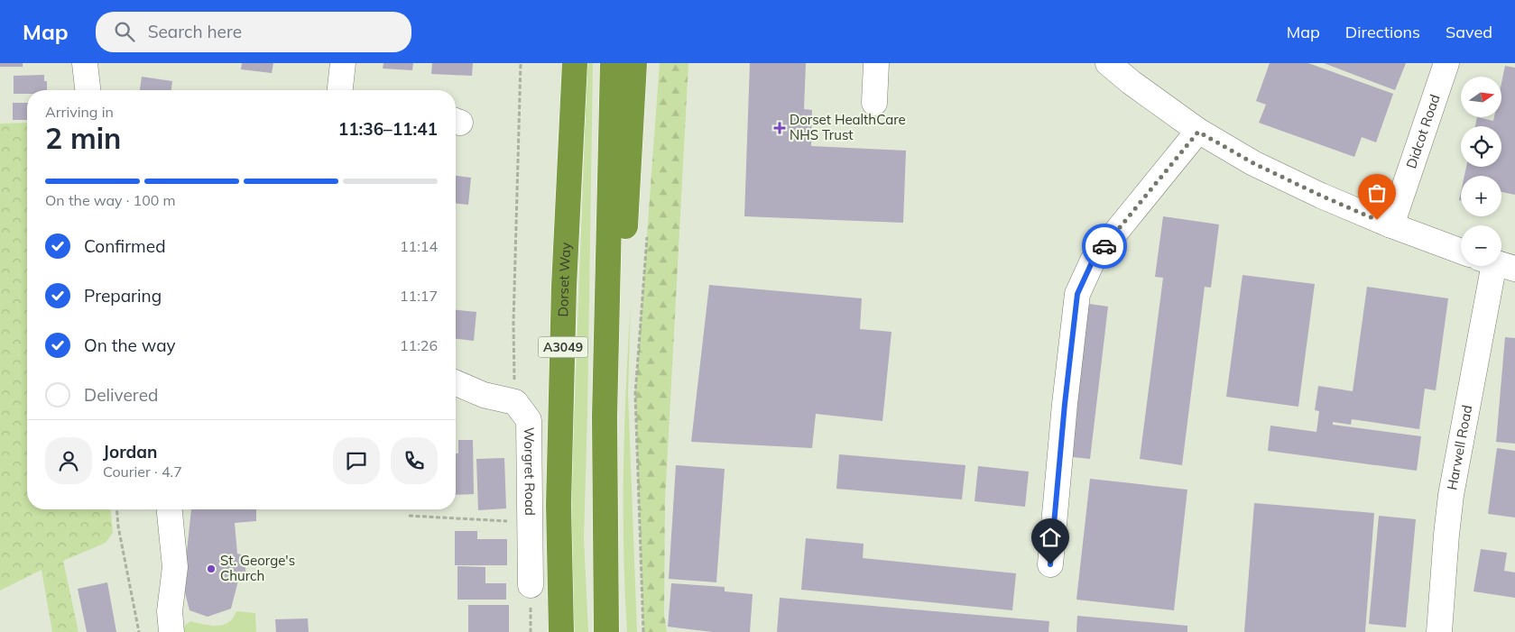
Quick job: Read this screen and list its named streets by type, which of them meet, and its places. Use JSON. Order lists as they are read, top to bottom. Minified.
{"streets":{"highway":["Dorset Way","A3049"],"street":["Didcot Road","Harwell Road","Worgret Road"]},"places":{"health":["Dorset HealthCare NHS Trust"],"other":["St. George's Church"]},"north":"right","page":{"header":"Map","search":"Search here","nav":["Map","Directions","Saved"],"map_buttons":["+","−"],"heading":["2 min","Arriving in","11:36–11:41"],"panel":["Jordan","Courier · 4.7"],"bar":"On the way · 100 m","list":[["Confirmed","11:14"],["Preparing","11:17"],["On the way","11:26"],"Delivered"]}}
